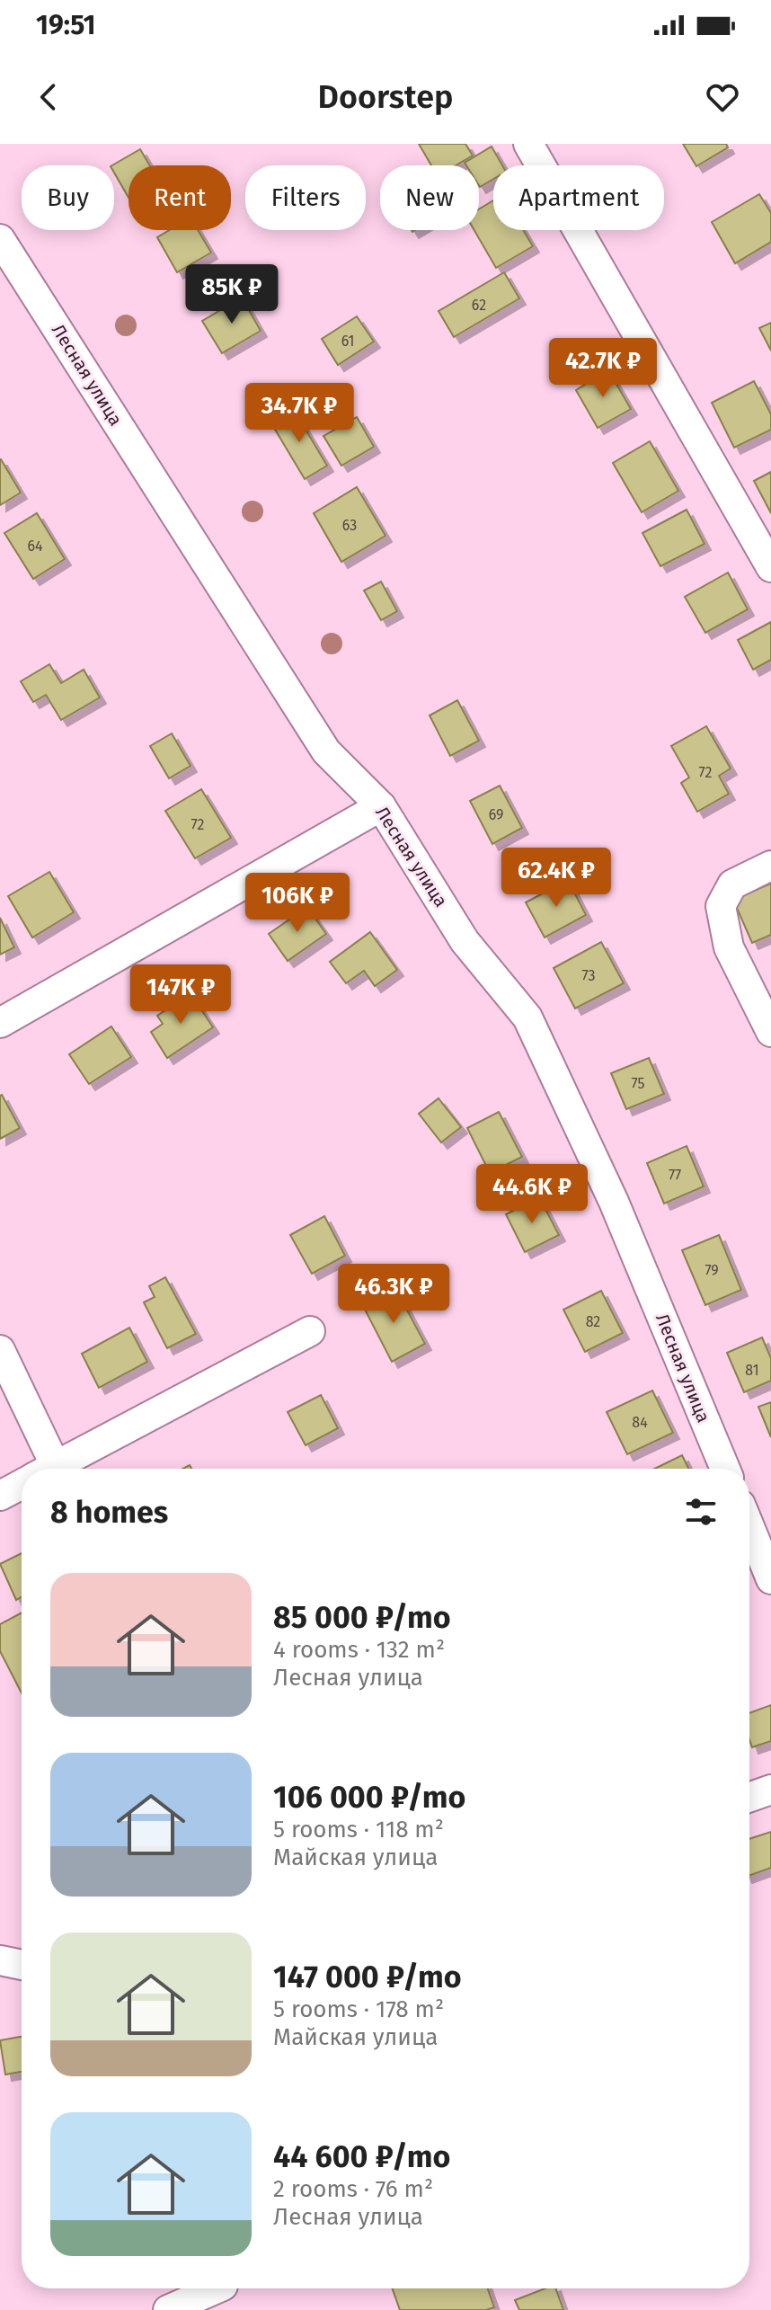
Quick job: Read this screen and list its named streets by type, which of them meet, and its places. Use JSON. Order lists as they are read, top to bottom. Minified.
{"streets":{"street":["Лесная улица"]},"house_numbers":["62","61","63","64","72","69","72","73","75","77","79","82","81","84"],"page":{"status":"19:51","header":"Doorstep","chip":["Buy","Rent","Filters","New","Apartment"],"price":["85K ₽","42.7K ₽","34.7K ₽","62.4K ₽","106K ₽","147K ₽","44.6K ₽","46.3K ₽"],"heading":"8 homes","list":[{"name":"85 000 ₽/mo","note":"4 rooms · 132 m² · Лесная улица"},{"name":"106 000 ₽/mo","note":"5 rooms · 118 m² · Майская улица"},{"name":"147 000 ₽/mo","note":"5 rooms · 178 m² · Майская улица"},{"name":"44 600 ₽/mo","note":"2 rooms · 76 m² · Лесная улица"}]}}
